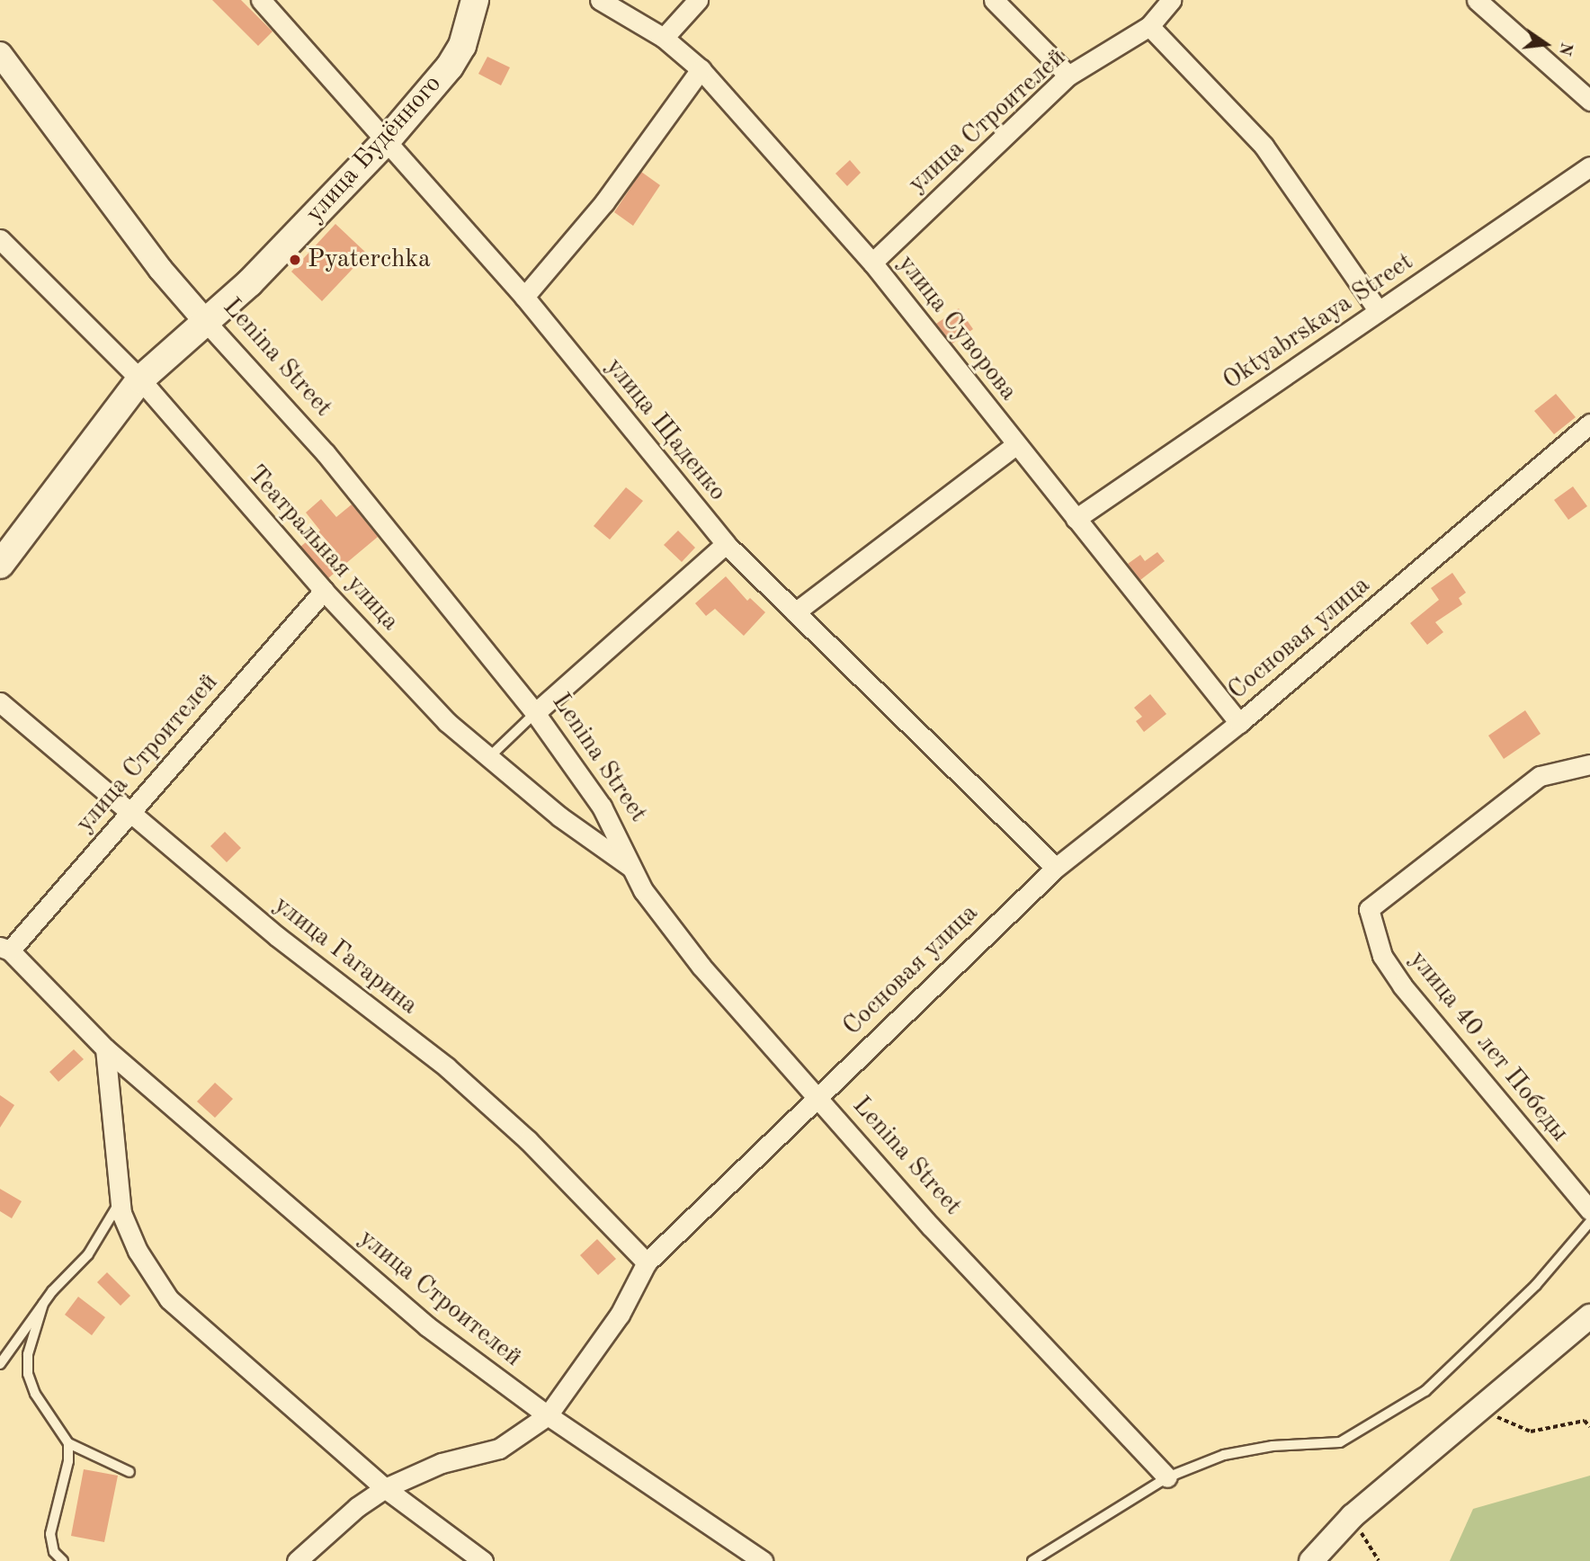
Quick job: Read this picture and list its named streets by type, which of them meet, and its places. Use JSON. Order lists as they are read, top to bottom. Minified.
{"streets":{"main road":["улица Будённого"],"street":["улица Строителей","Oktyabrskaya Street","улица Суворова","Lenina Street","улица Щаденко","Театральная улица","Сосновая улица","улица Гагарина","улица 40 лет Победы"]},"crossings":[["улица Строителей","улица Суворова"],["улица Строителей","Театральная улица"],["улица Строителей","Сосновая улица"],["улица Строителей","улица Гагарина"],["улица Будённого","Lenina Street"],["улица Будённого","улица Щаденко"],["улица Будённого","Театральная улица"],["Oktyabrskaya Street","улица Суворова"],["улица Суворова","Сосновая улица"],["Lenina Street","Театральная улица"],["Lenina Street","Сосновая улица"],["улица Щаденко","Сосновая улица"],["Сосновая улица","улица Гагарина"]],"places":["Pyaterchka"],"north":"right"}
